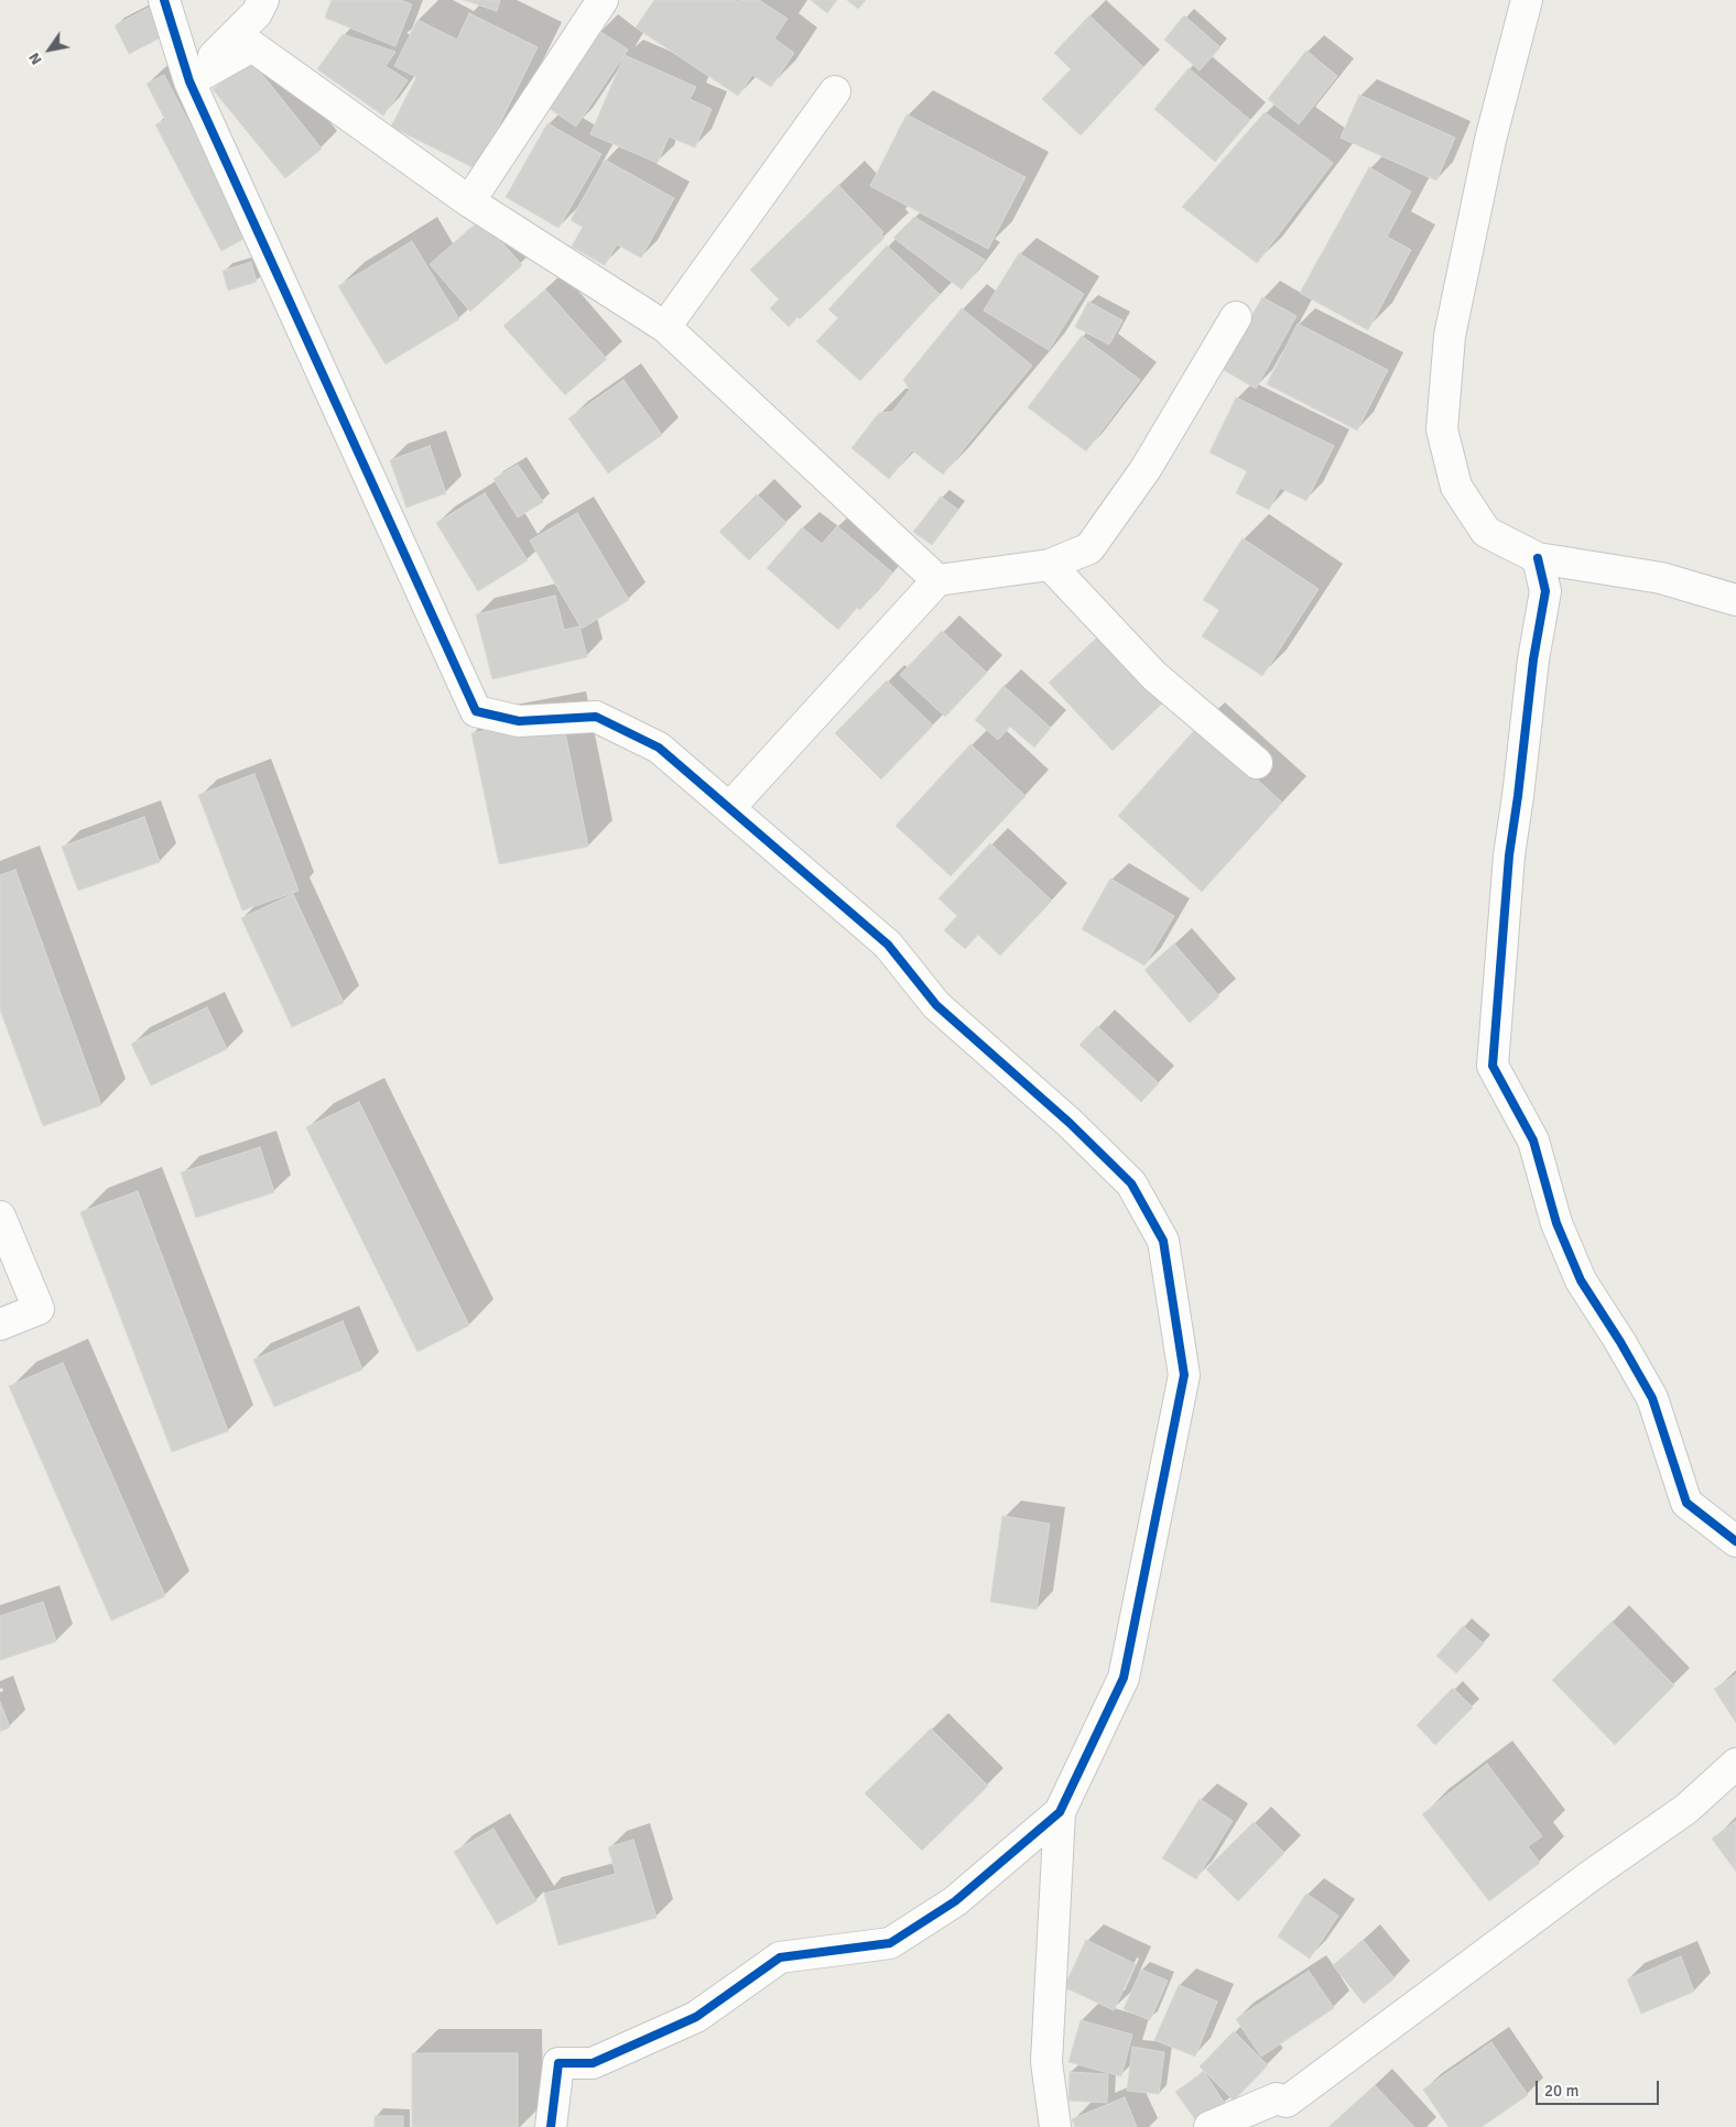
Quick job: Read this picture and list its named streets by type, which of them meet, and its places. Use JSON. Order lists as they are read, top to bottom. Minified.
{"scale_bar":"20 m","north":"bottom left"}
